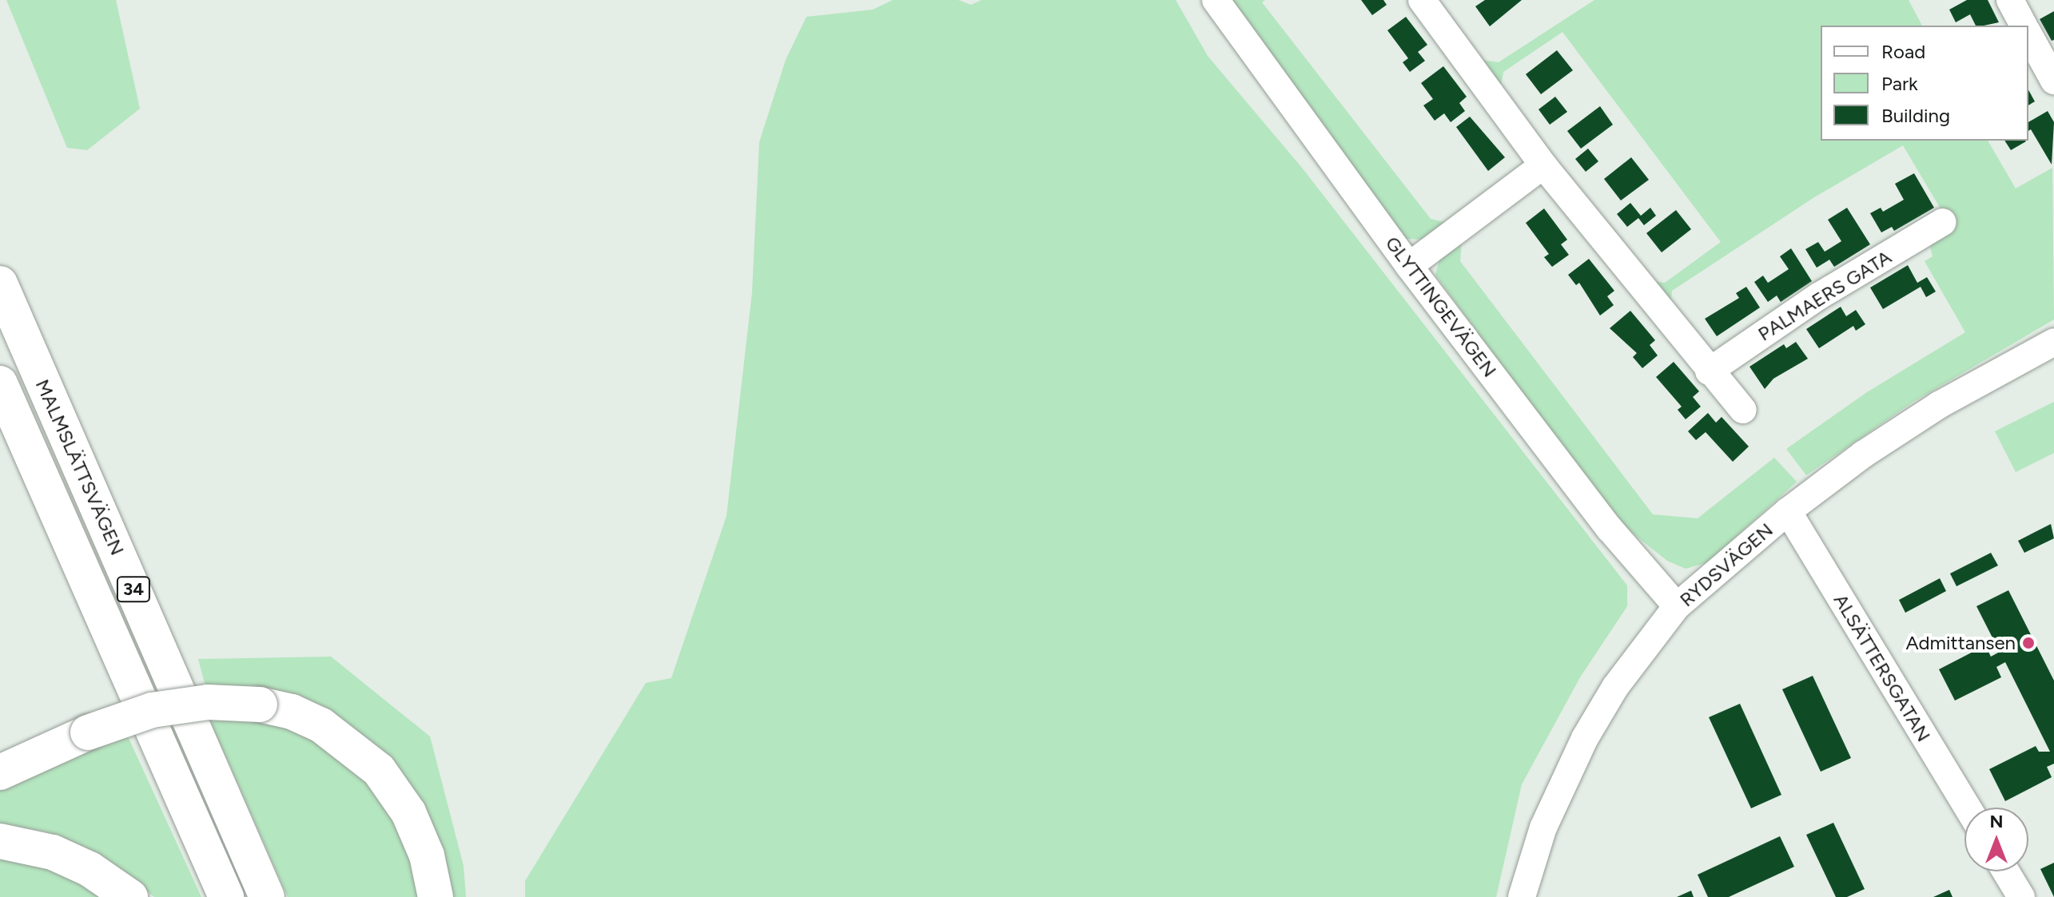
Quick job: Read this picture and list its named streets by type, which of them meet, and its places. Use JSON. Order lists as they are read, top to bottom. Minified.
{"streets":{"highway":["MALMSLÄTTSVÄGEN","34"],"street":["PALMAERS GATA","GLYTTINGEVÄGEN","RYDSVÄGEN","ALSÄTTERSGATAN"]},"crossings":[["GLYTTINGEVÄGEN","RYDSVÄGEN"],["RYDSVÄGEN","ALSÄTTERSGATAN"]],"places":["Admittansen"],"legend":["Road","Park","Building"],"north":"top"}
